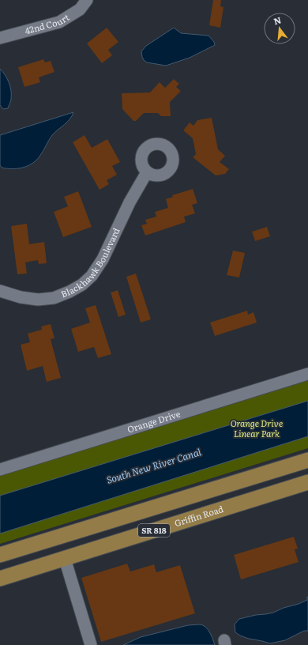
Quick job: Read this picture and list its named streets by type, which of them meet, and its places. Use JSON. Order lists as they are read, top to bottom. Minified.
{"streets":{"main road":["Griffin Road","SR 818"],"street":["42nd Court","Blackhawk Boulevard","Orange Drive"]},"water":["South New River Canal"],"parks":["Orange Drive Linear Park"],"north":"top"}
